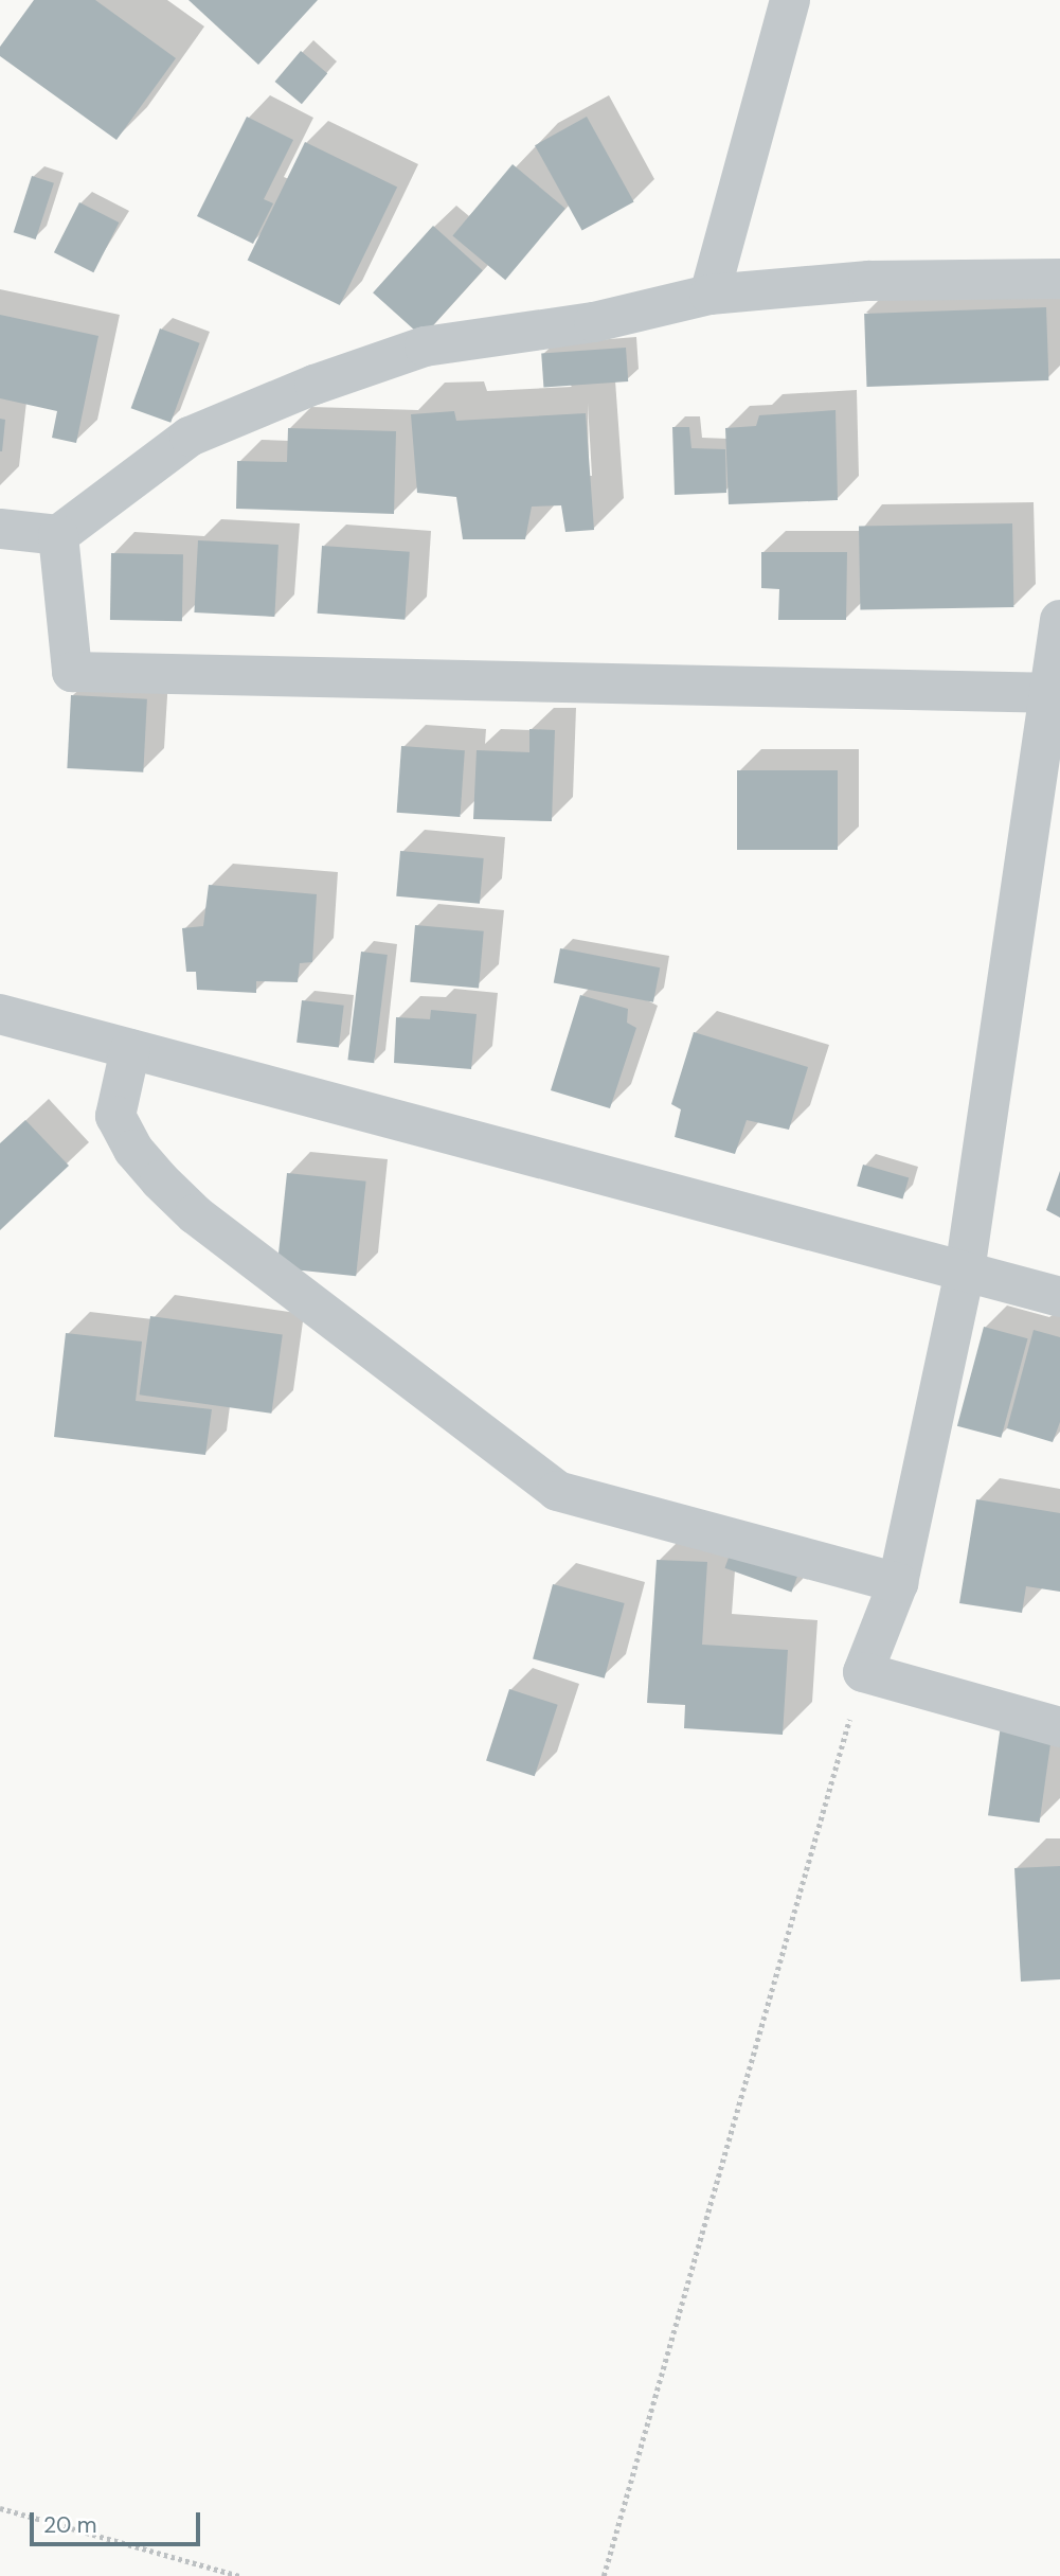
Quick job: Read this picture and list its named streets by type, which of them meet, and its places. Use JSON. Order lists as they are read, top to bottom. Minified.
{"scale_bar":"20 m"}
